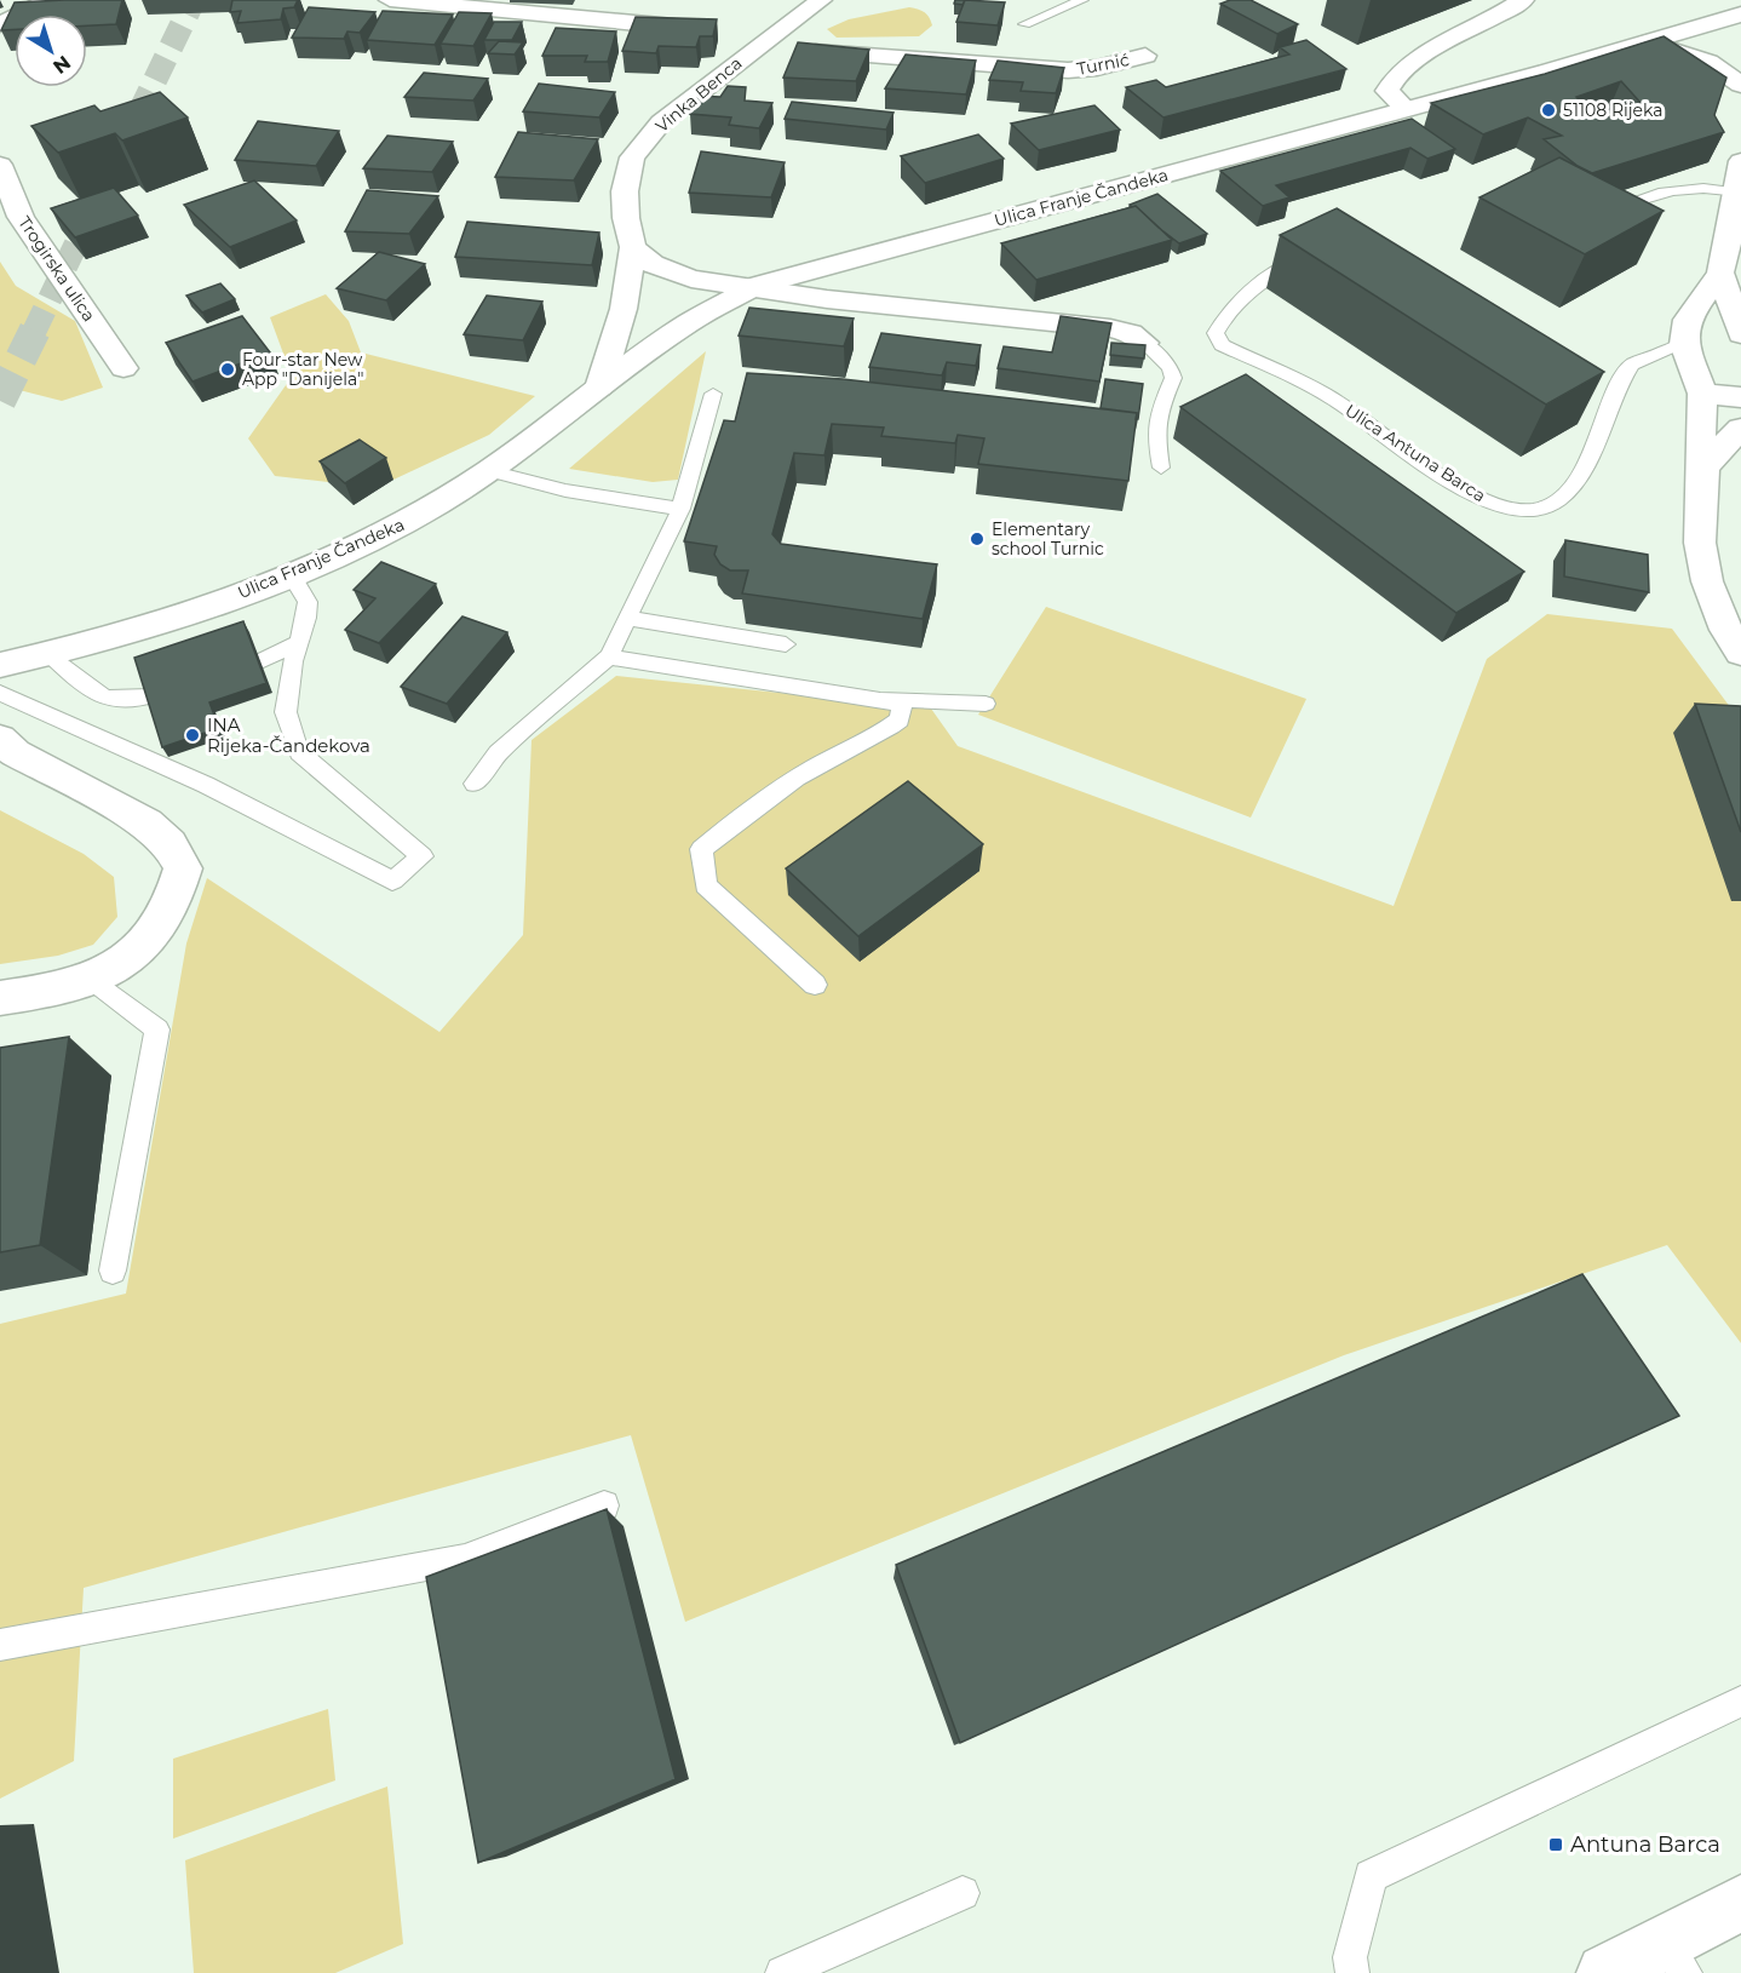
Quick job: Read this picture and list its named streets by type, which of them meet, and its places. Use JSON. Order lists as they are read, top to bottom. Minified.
{"streets":{"street":["Turnić","Vinka Benca","Ulica Franje Čandeka","Trogirska ulica"],"lane":["Ulica Antuna Barca"]},"crossings":[["Turnić","Vinka Benca"],["Vinka Benca","Ulica Franje Čandeka"]],"places":{"other":["51108 Rijeka","Four-star New App \"Danijela\"","Elementary school Turnic","INA Rijeka-Čandekova"],"transit":["Antuna Barca"]},"north":"bottom right"}
